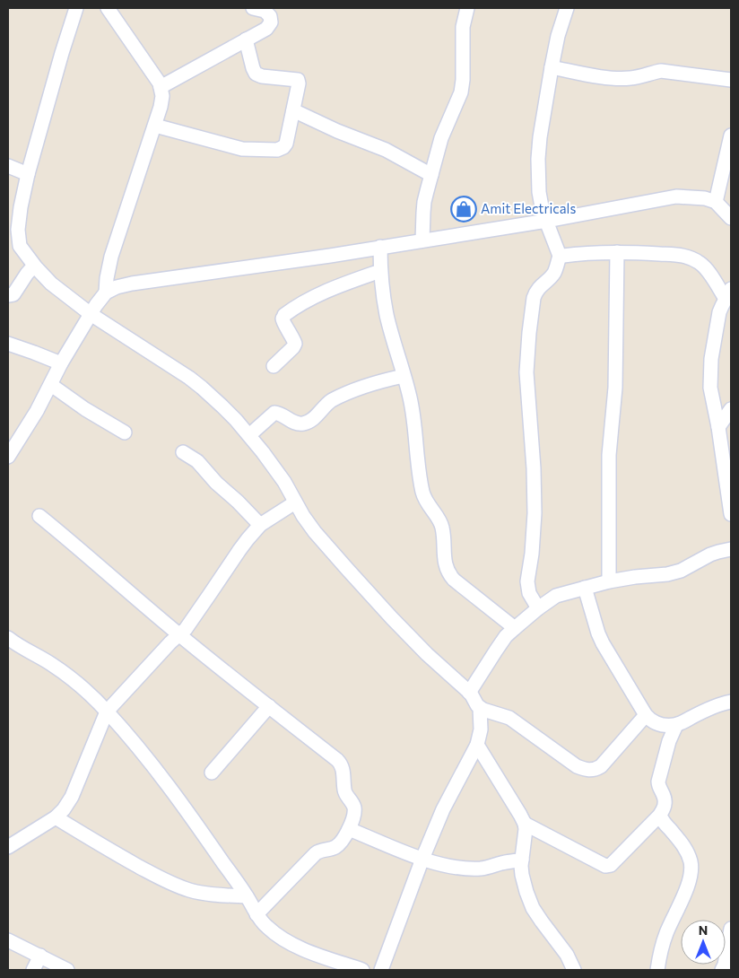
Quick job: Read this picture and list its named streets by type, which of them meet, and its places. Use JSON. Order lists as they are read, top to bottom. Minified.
{"places":{"shop":["Amit Electricals"]},"north":"top"}
